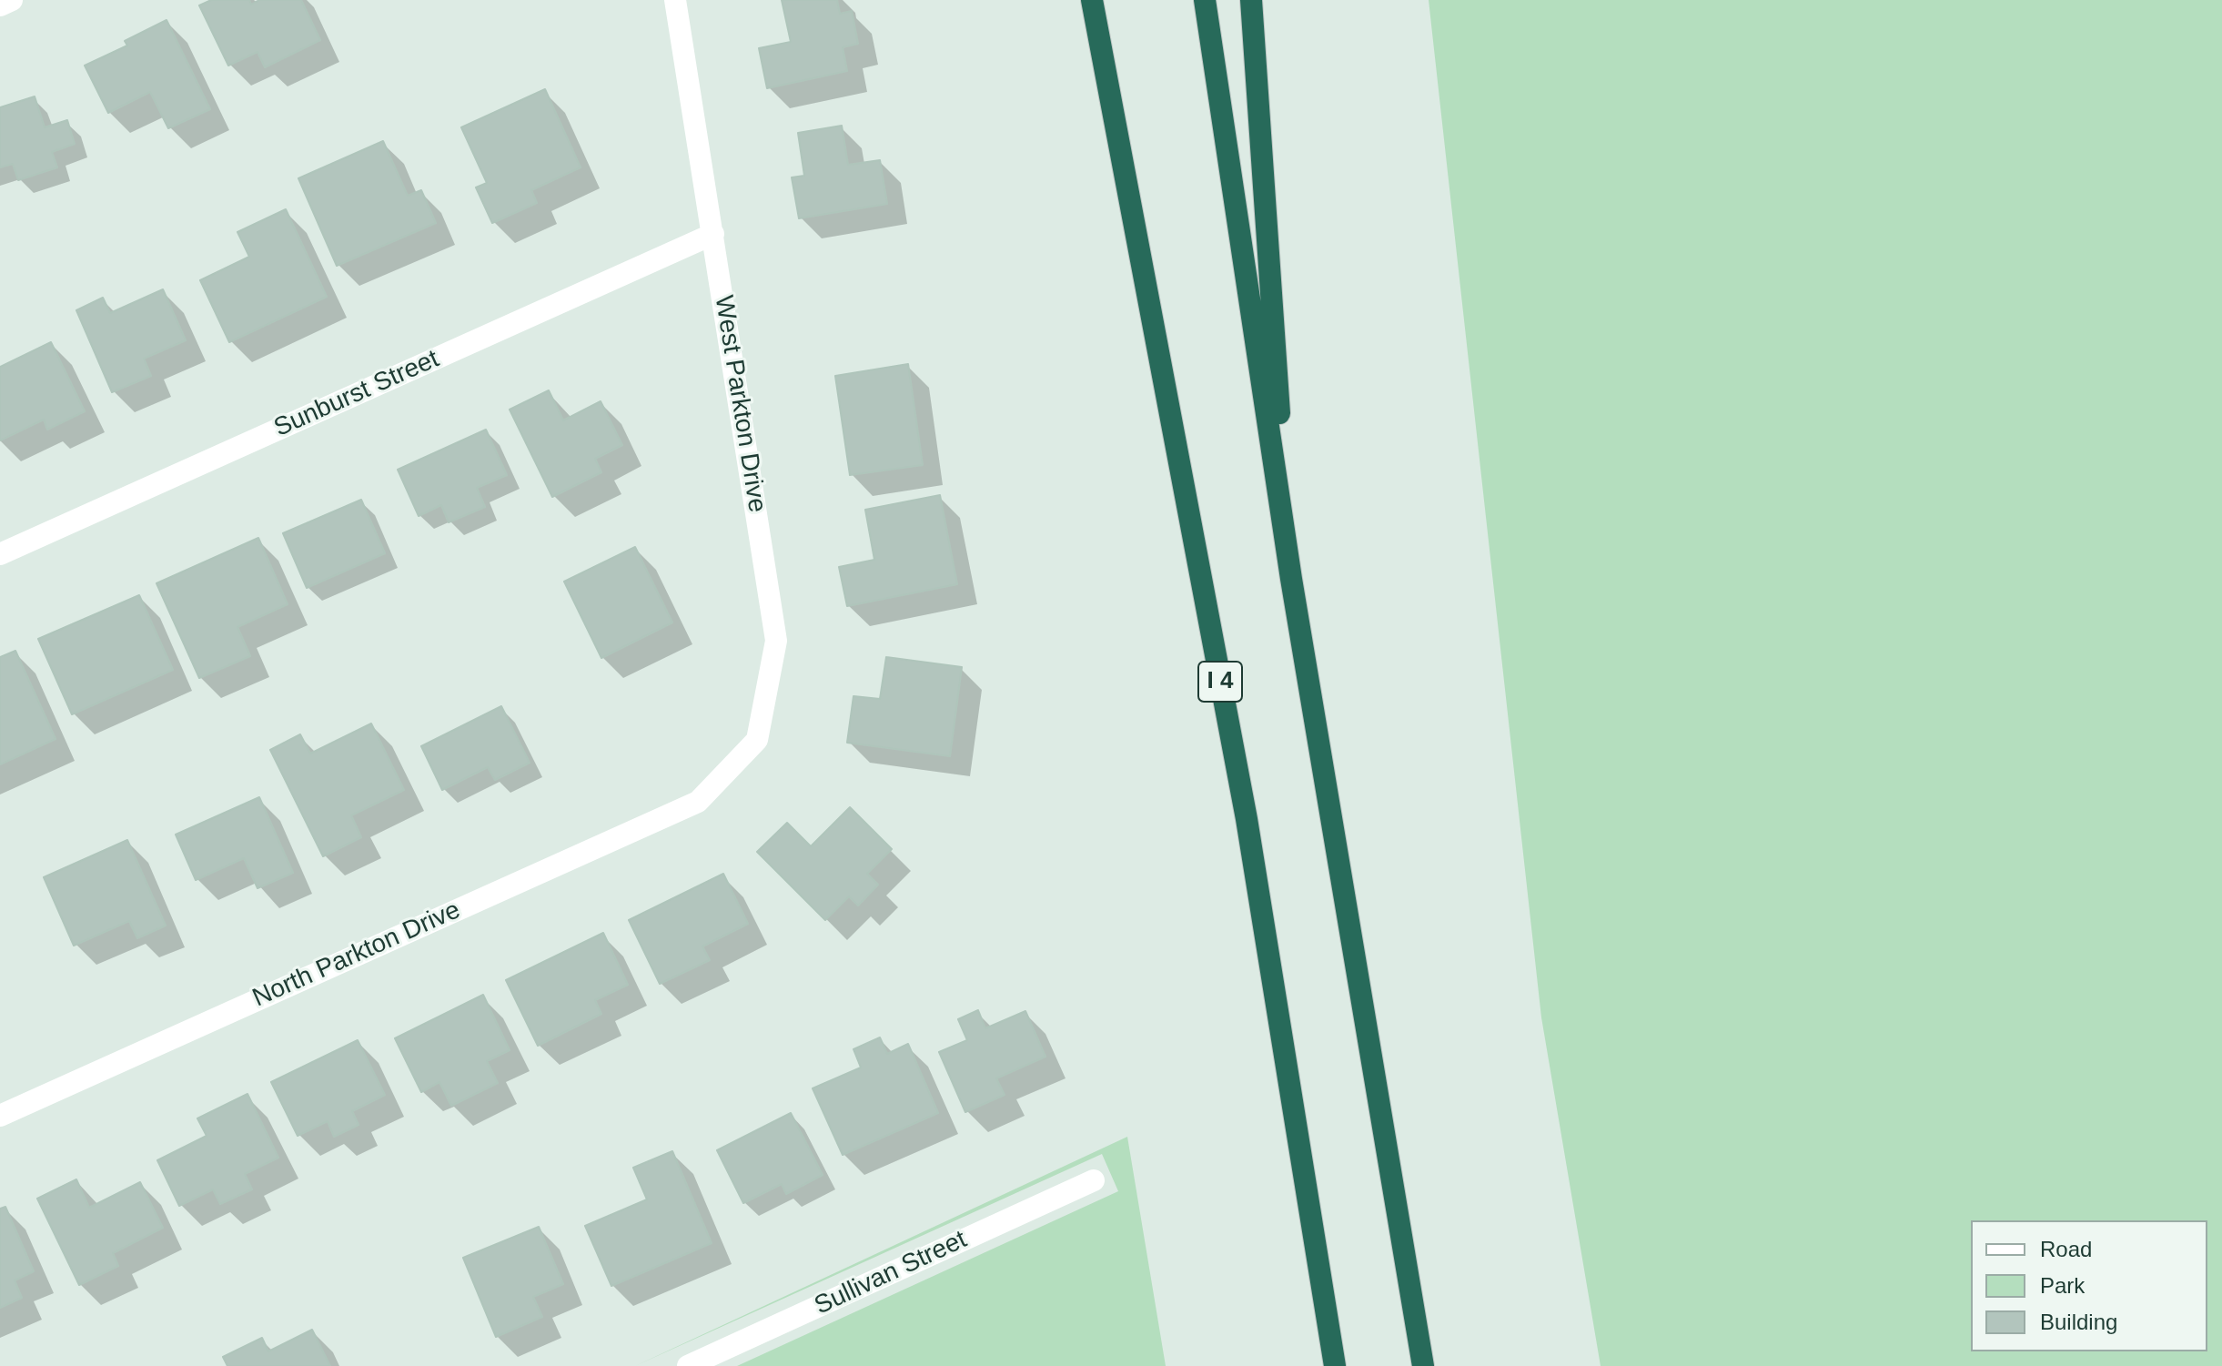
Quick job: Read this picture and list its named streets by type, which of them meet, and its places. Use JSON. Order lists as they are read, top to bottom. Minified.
{"streets":{"highway":["I 4"],"street":["Sunburst Street","West Parkton Drive","North Parkton Drive","Sullivan Street"]},"crossings":[["Sunburst Street","West Parkton Drive"],["West Parkton Drive","North Parkton Drive"]],"legend":["Road","Park","Building"]}
